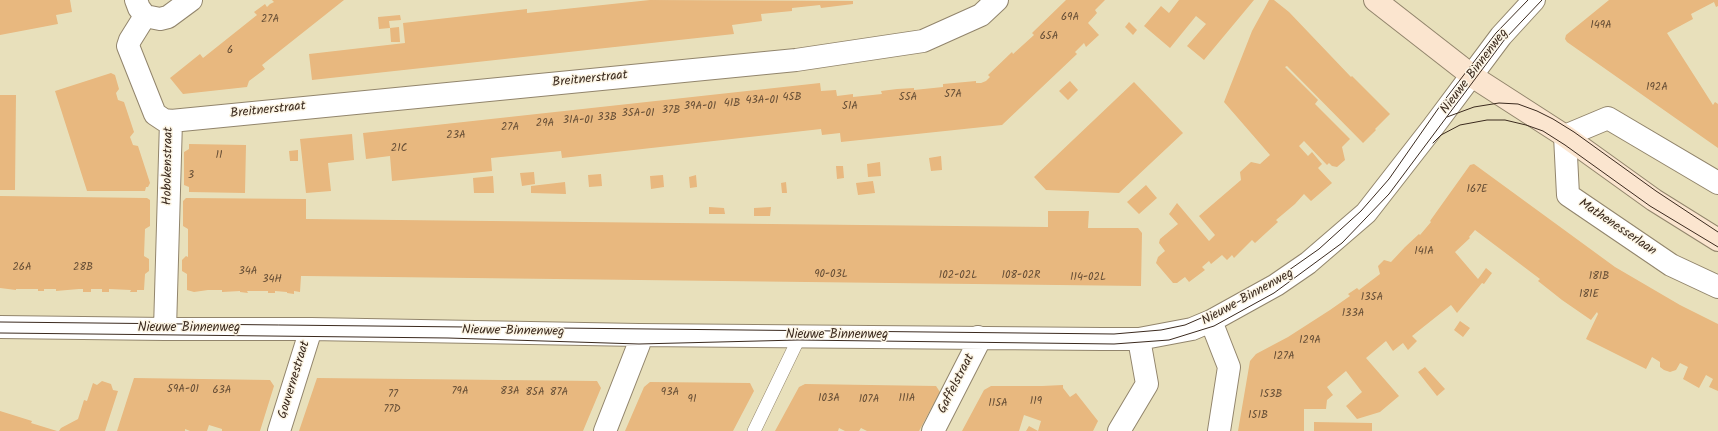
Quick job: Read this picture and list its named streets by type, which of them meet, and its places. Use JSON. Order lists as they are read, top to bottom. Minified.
{"streets":{"street":["Nieuwe Binnenweg","Breitnerstraat","Hobokenstraat","Mathenesserlaan","Gouvernestraat","Gaffelstraat"]},"crossings":[["Nieuwe Binnenweg","Hobokenstraat"],["Nieuwe Binnenweg","Gouvernestraat"],["Nieuwe Binnenweg","Gaffelstraat"],["Breitnerstraat","Hobokenstraat"]],"house_numbers":["69A","27A","149A","65A","6","192A","57A","45B","55A","43A-01","41B","39A-01","51A","37B","35A-01","33B","31A-01","29A","27A","23A","21C","11","3","167E","141A","26A","28B","34A","90-03L","102-02L","108-02R","181B","114-02L","34H","181E","135A","133A","129A","127A","59A-01","63A","79A","83A","85A","87A","93A","77","153B","103A","111A","91","107A","119","115A","77D","151B"]}
